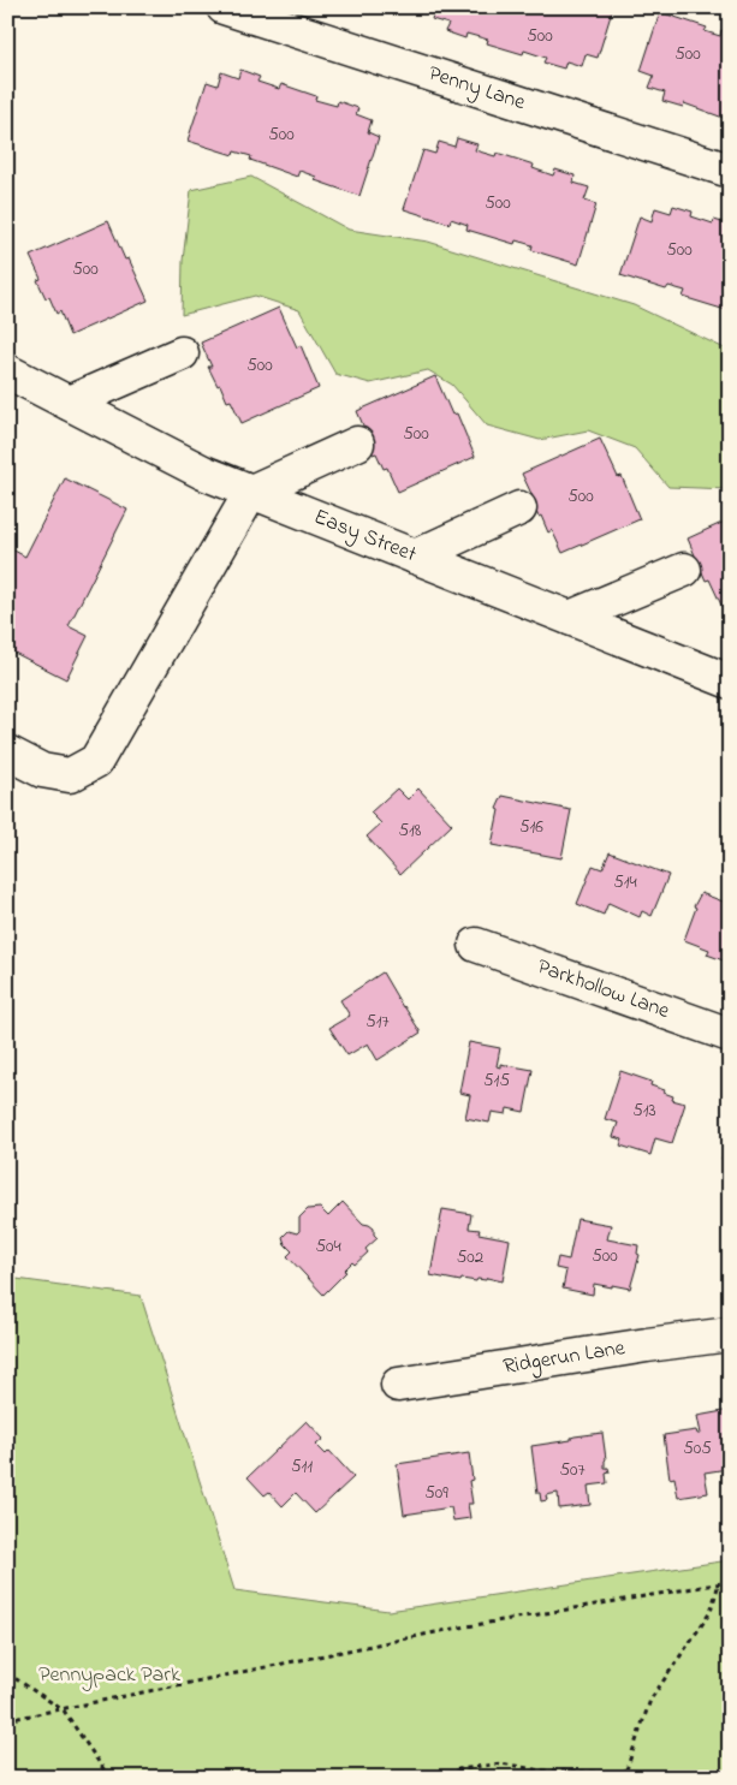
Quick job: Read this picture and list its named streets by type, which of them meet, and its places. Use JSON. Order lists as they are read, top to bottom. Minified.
{"streets":{"street":["Penny Lane","Easy Street","Parkhollow Lane","Ridgerun Lane"]},"parks":["Pennypack Park"],"house_numbers":["500","500","500","500","500","500","500","500","500","516","518","514","517","515","513","504","500","502","505","511","507","509"]}
